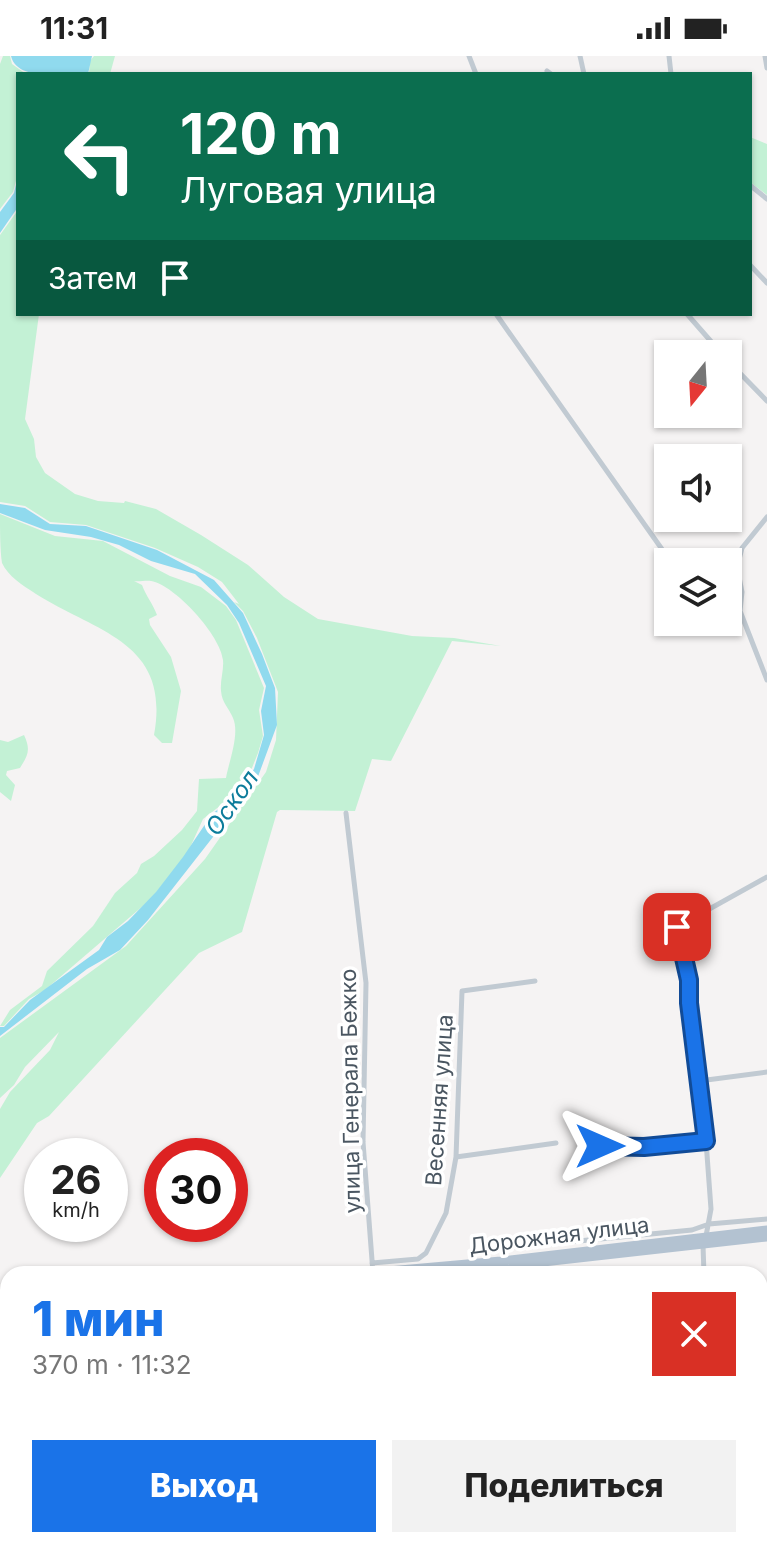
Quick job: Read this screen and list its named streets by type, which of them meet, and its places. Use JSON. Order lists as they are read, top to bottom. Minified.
{"streets":{"main road":["Дорожная улица"],"street":["улица Генерала Бежко","Весенняя улица"]},"water":["Оскол"],"north":"bottom","page":{"status":"11:31","turn":["120 m","Луговая улица"],"then":"Затем","speed":"26 km/h","limit":"30","heading":["1 мин","370 m · 11:32"],"buttons":["Выход","Поделиться"]}}
